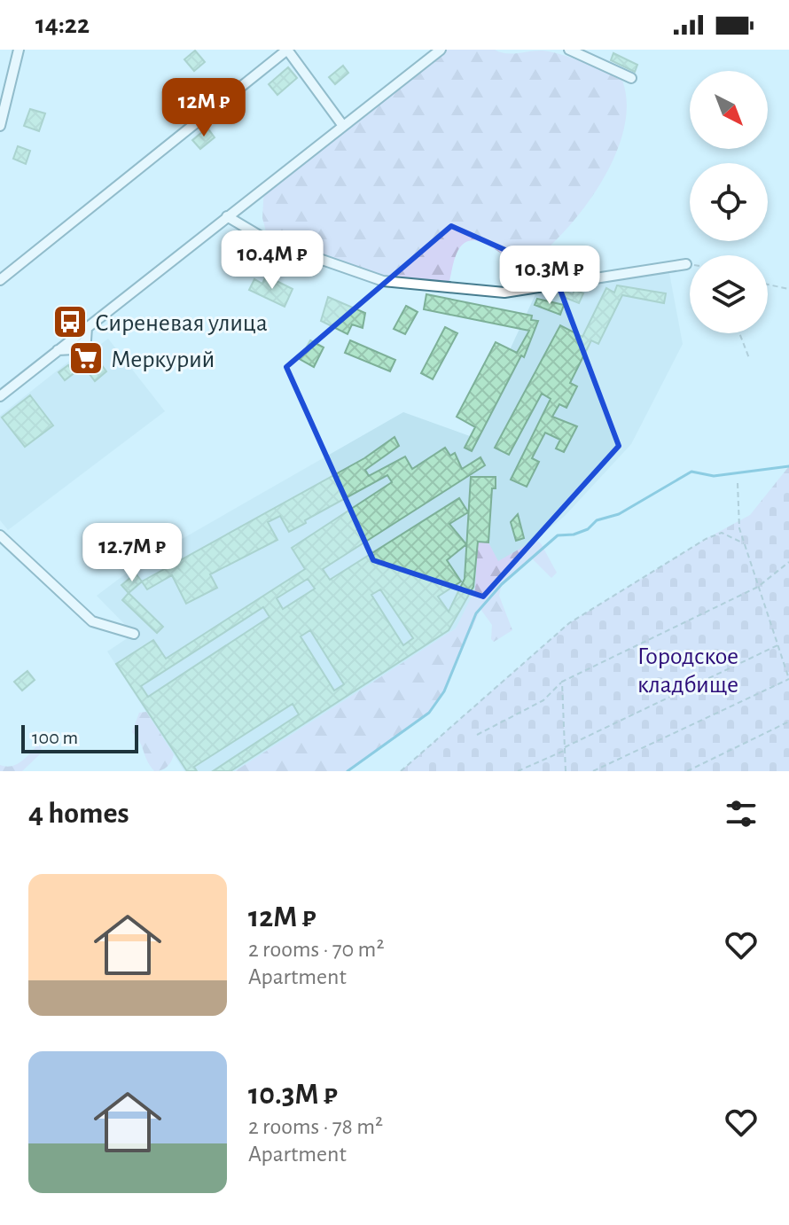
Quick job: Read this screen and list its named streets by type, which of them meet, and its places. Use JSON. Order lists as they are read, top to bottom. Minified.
{"parks":["Городское кладбище"],"places":{"bus stop":["Сиреневая улица"],"supermarket":["Меркурий"]},"scale_bar":"100 m","north":"bottom right","page":{"status":"14:22","price":["12M ₽","10.4M ₽","10.3M ₽","12.7M ₽"],"scale":"100 m","heading":"4 homes","list":[{"name":"12M ₽","note":"2 rooms · 70 m² · Apartment"},{"name":"10.3M ₽","note":"2 rooms · 78 m² · Apartment"}]}}
